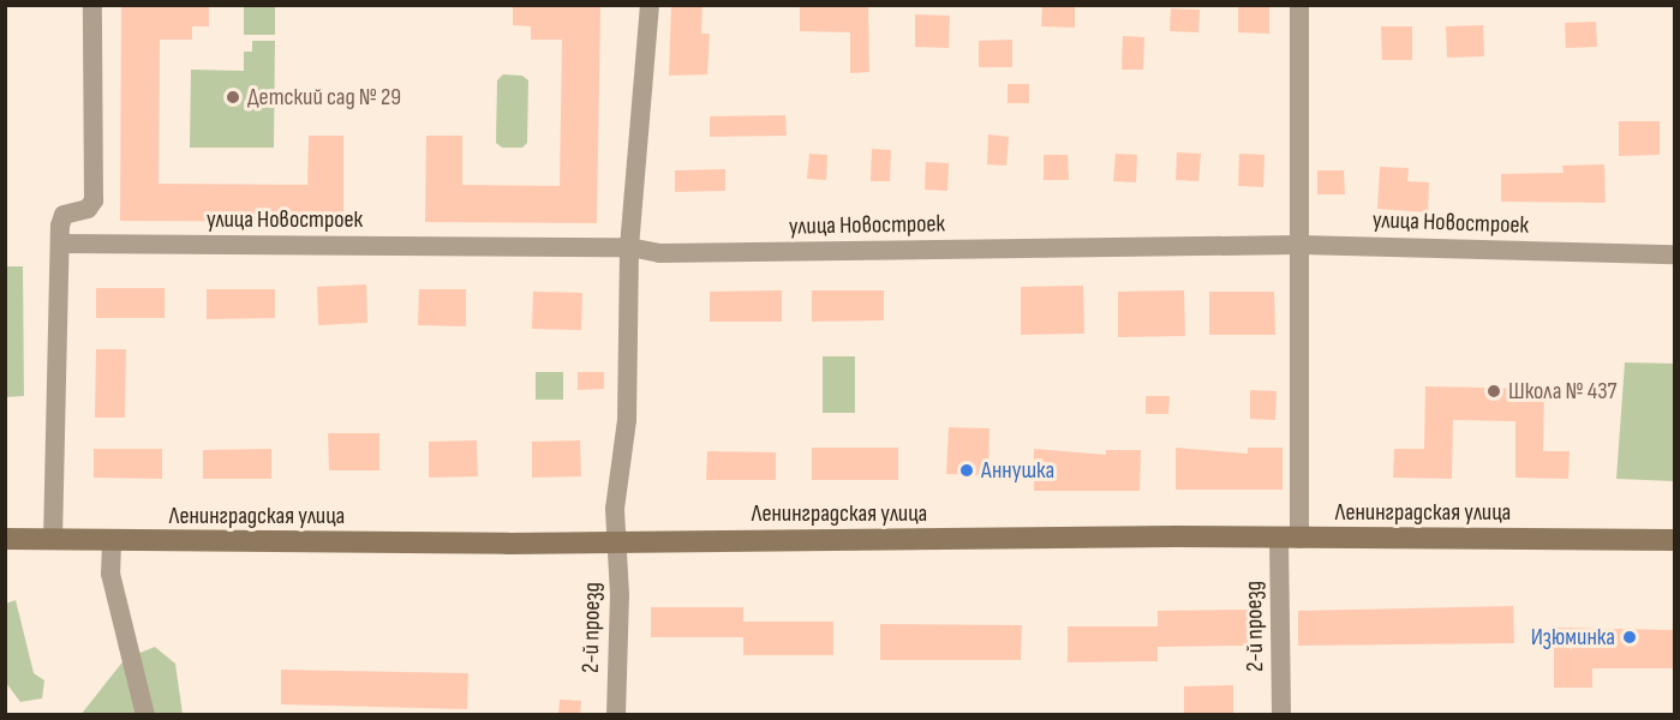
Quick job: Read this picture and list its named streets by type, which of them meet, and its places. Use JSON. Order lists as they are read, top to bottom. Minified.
{"streets":{"main road":["Ленинградская улица"],"street":["улица Новостроек","2-й проезд"]},"crossings":[["улица Новостроек","2-й проезд"],["Ленинградская улица","2-й проезд"]],"places":["Детский сад № 29","Школа № 437","Аннушка","Изюминка"]}
